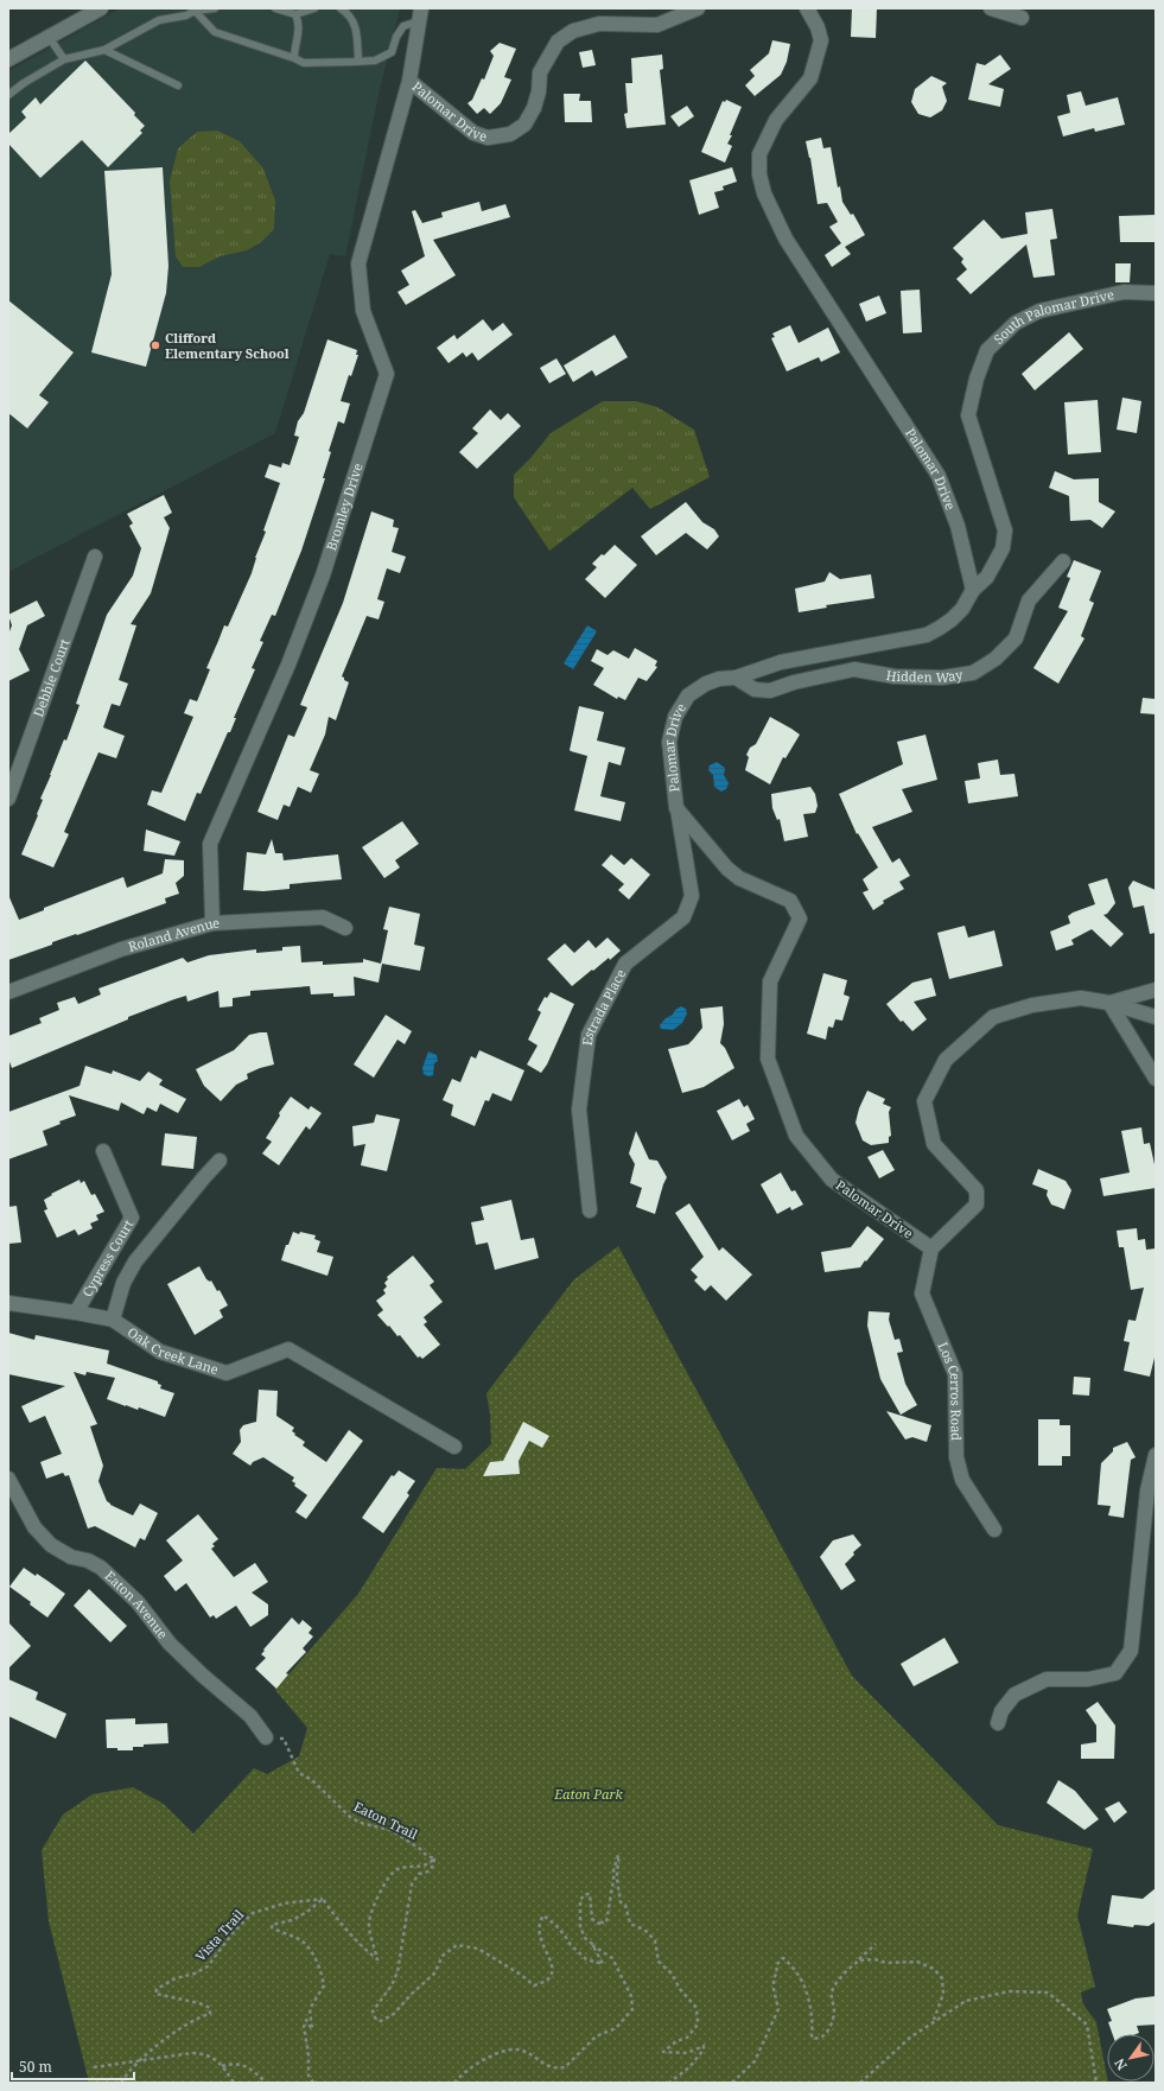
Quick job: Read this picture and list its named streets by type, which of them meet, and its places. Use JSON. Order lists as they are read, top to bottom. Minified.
{"streets":{"street":["Palomar Drive","South Palomar Drive","Bromley Drive","Hidden Way","Debbie Court","Roland Avenue","Estrada Place","Cypress Court","Oak Creek Lane","Los Cerros Road","Eaton Avenue"],"path":["Eaton Trail","Vista Trail"]},"crossings":[["Palomar Drive","South Palomar Drive"],["Palomar Drive","Bromley Drive"],["Palomar Drive","Hidden Way"],["Palomar Drive","Estrada Place"],["Palomar Drive","Los Cerros Road"],["Bromley Drive","Roland Avenue"],["Cypress Court","Oak Creek Lane"],["Eaton Avenue","Eaton Trail"]],"parks":["Eaton Park"],"places":["Clifford Elementary School"],"scale_bar":"50 m","north":"bottom left"}
